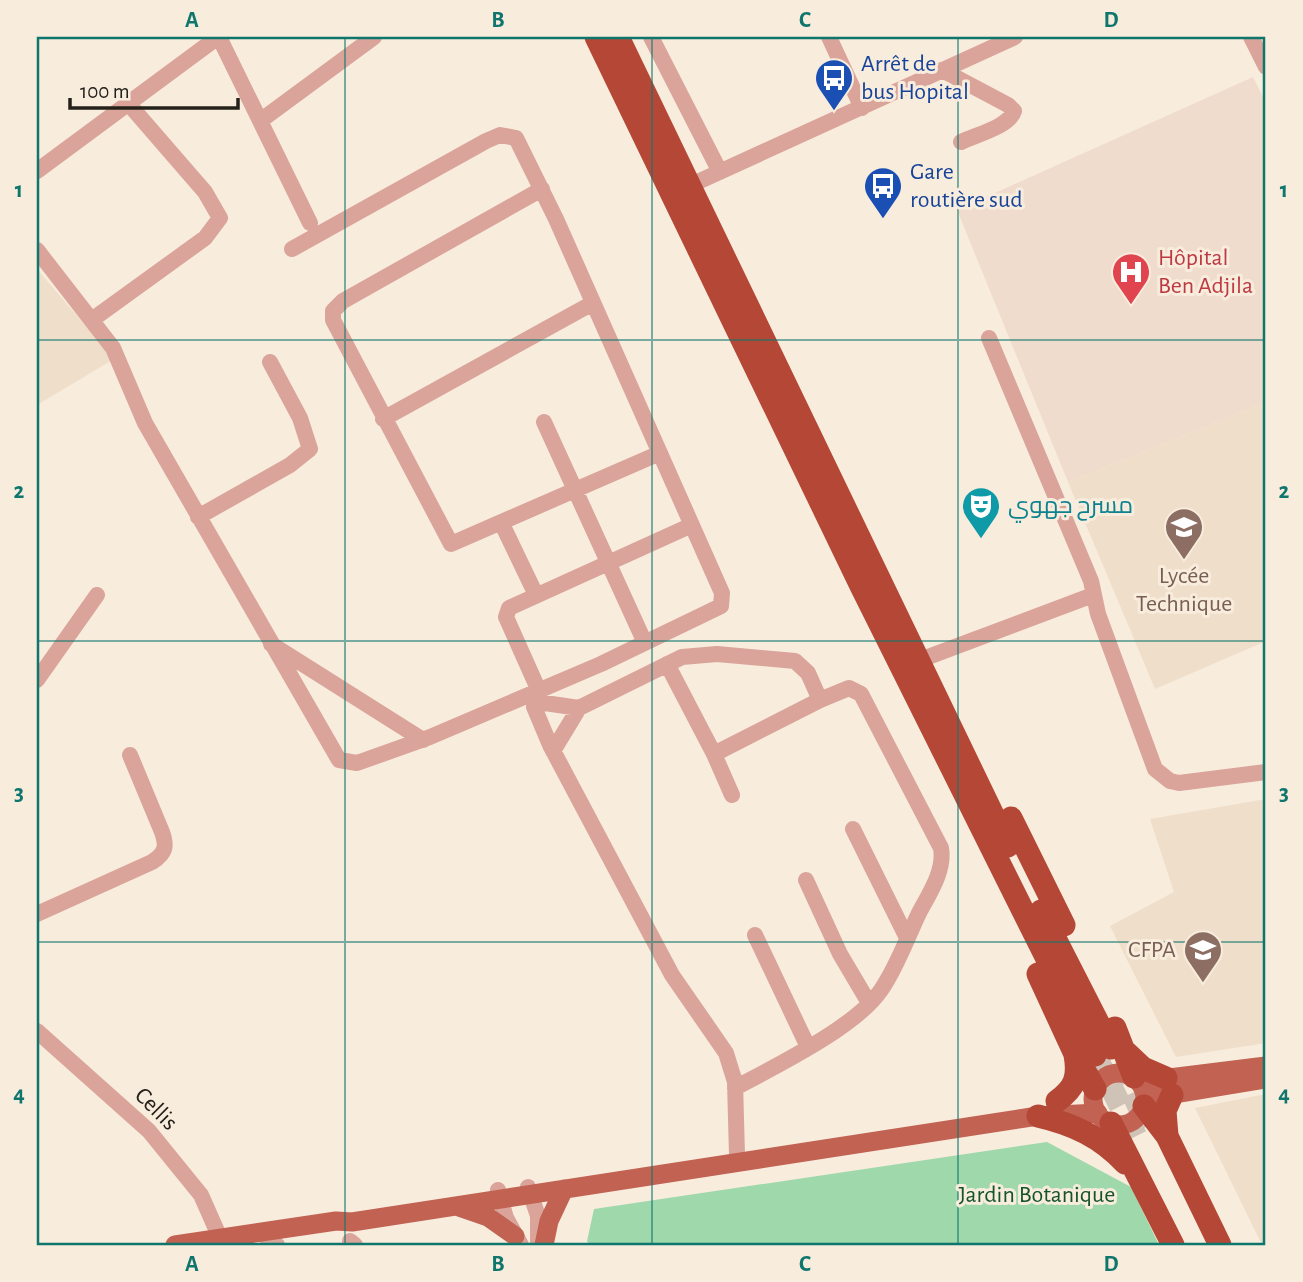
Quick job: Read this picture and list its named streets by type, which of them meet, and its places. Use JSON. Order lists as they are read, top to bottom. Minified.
{"streets":{"street":["Cellis"]},"parks":["Jardin Botanique"],"places":{"bus stop":["Arrêt de bus Hopital","Gare routière sud"],"hospital":["Hôpital Ben Adjila"],"theatre":["مسرح جهوي"],"school or university":["Lycée Technique","CFPA"]},"scale_bar":"100 m","grid":{"columns":["A","B","C","D"],"rows":["1","2","3","4"]}}
